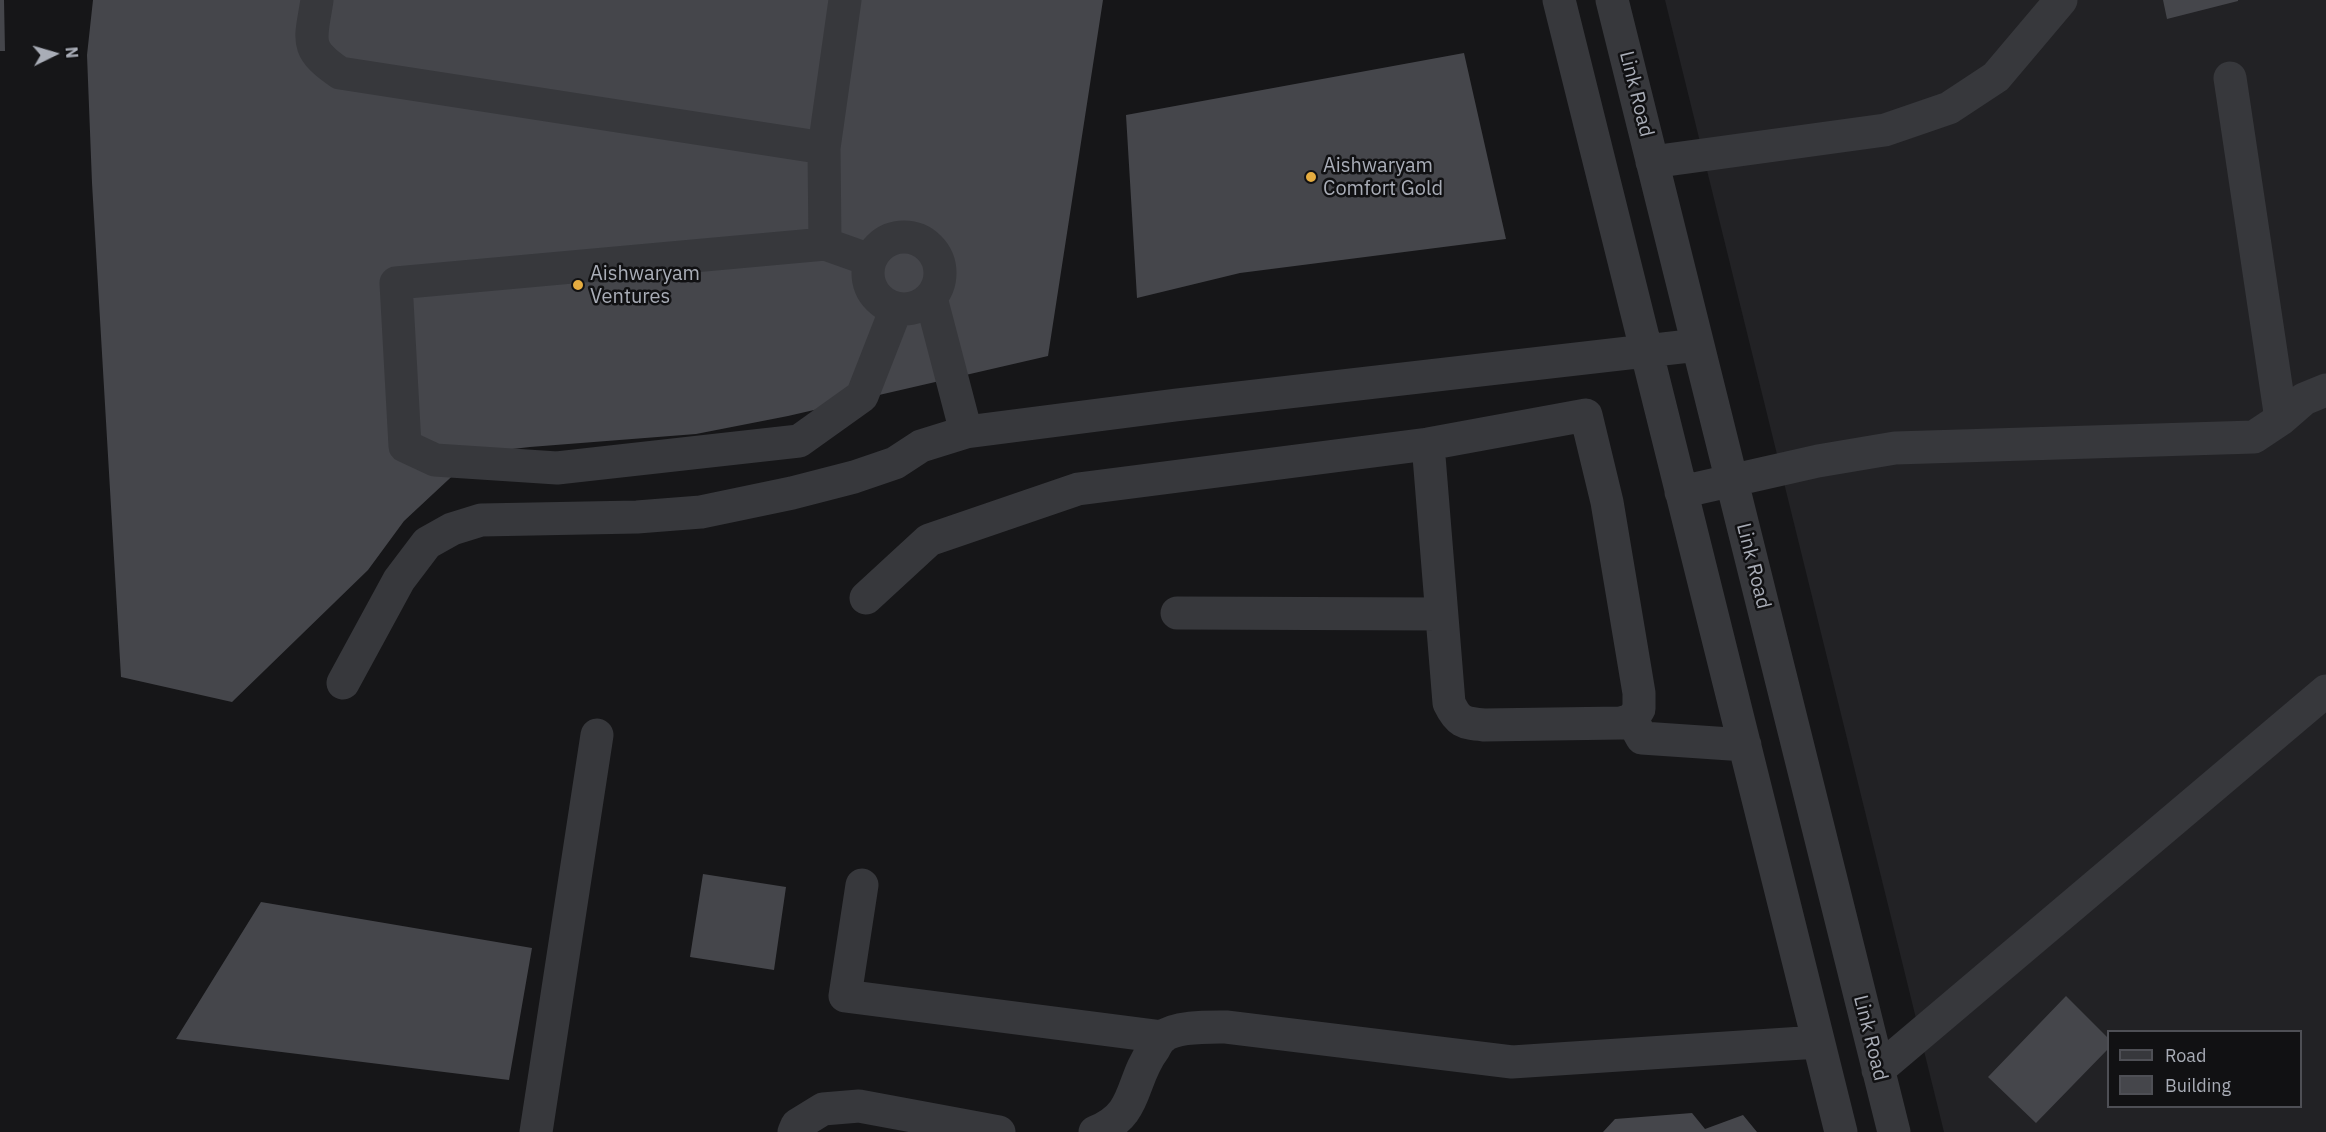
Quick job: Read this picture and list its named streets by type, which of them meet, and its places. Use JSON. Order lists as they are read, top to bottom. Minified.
{"streets":{"street":["Link Road"]},"places":["Aishwaryam Comfort Gold","Aishwaryam Ventures"],"legend":["Road","Building"],"north":"right"}
